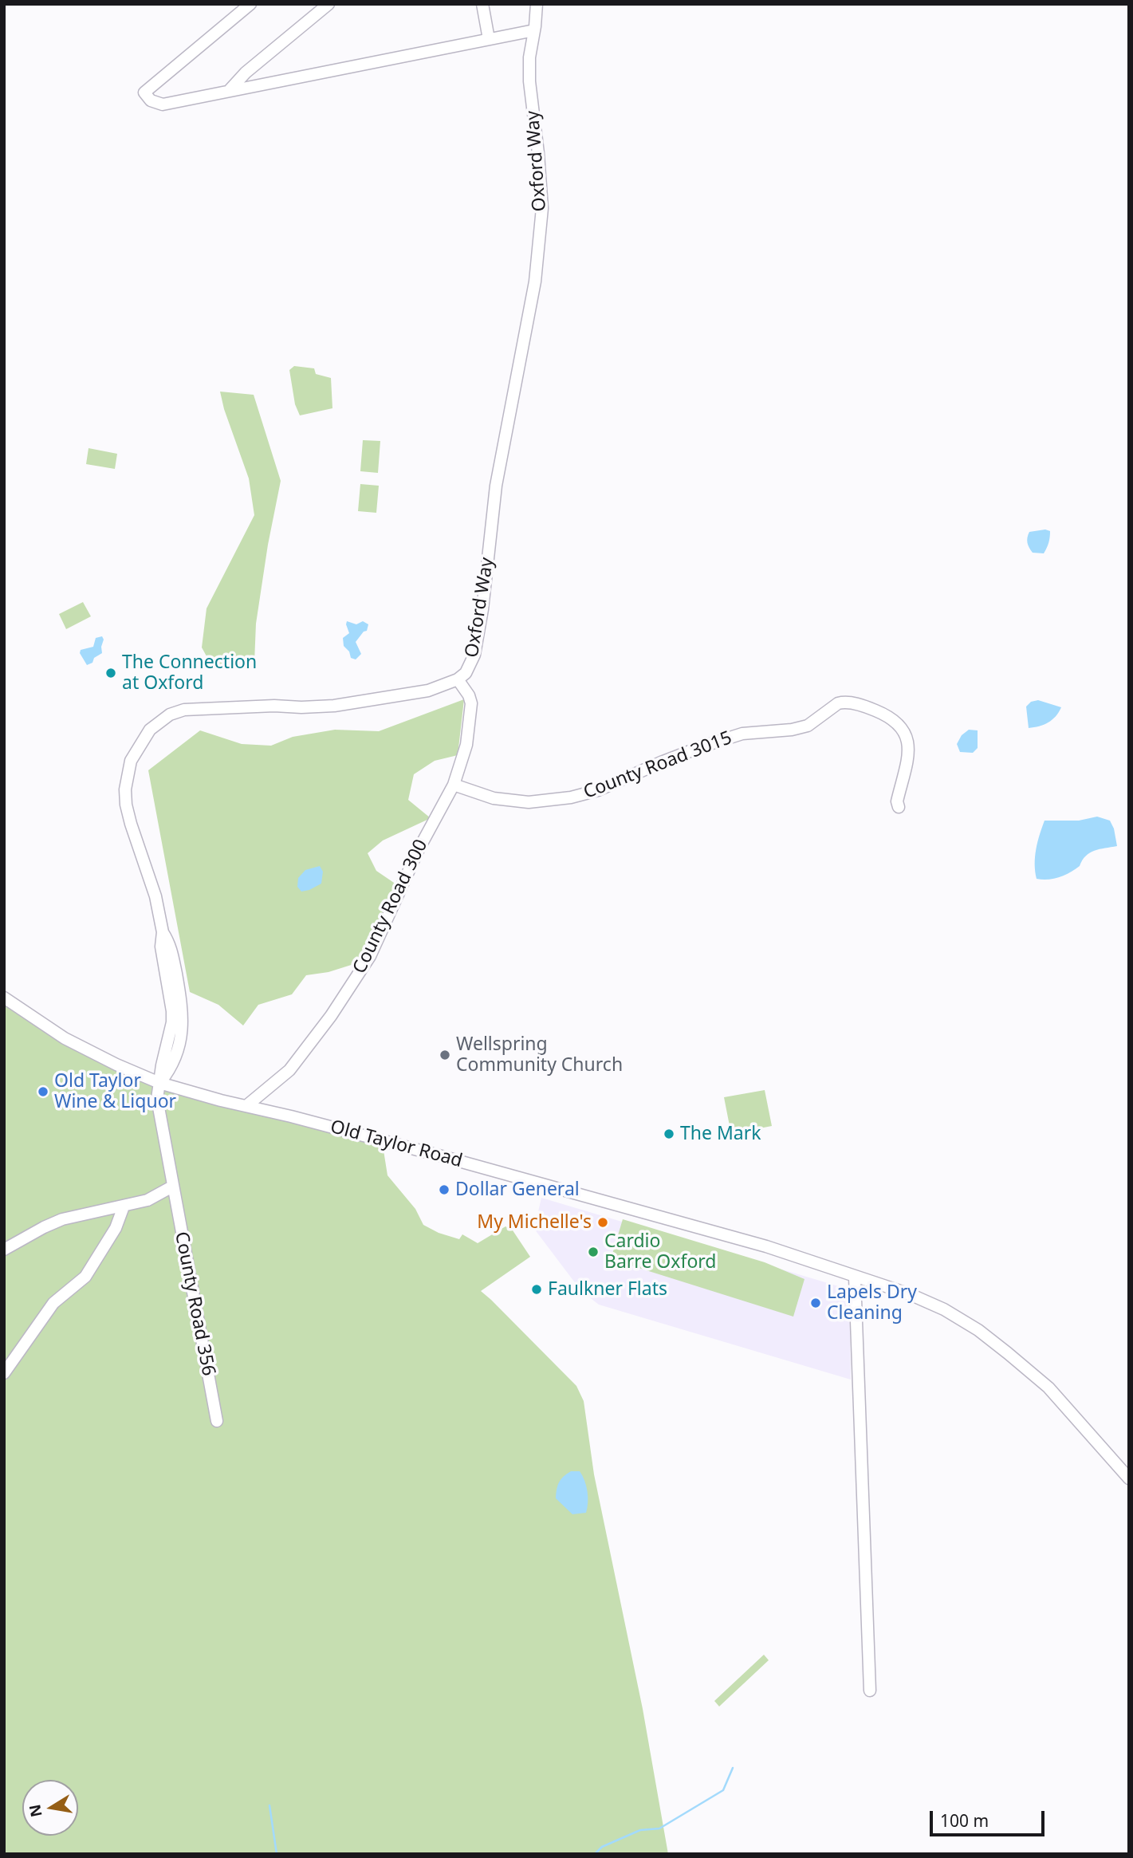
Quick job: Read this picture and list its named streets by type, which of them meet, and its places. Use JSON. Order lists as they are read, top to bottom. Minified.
{"streets":{"street":["Oxford Way","County Road 3015","County Road 300","Old Taylor Road","County Road 356"]},"crossings":[["Oxford Way","County Road 300"],["Oxford Way","Old Taylor Road"],["Oxford Way","County Road 356"],["County Road 3015","County Road 300"],["County Road 300","Old Taylor Road"],["Old Taylor Road","County Road 356"]],"places":["The Connection at Oxford","Wellspring Community Church","Old Taylor Wine & Liquor","The Mark","Dollar General","My Michelle's","Cardio Barre Oxford","Faulkner Flats","Lapels Dry Cleaning"],"scale_bar":"100 m","north":"left"}
